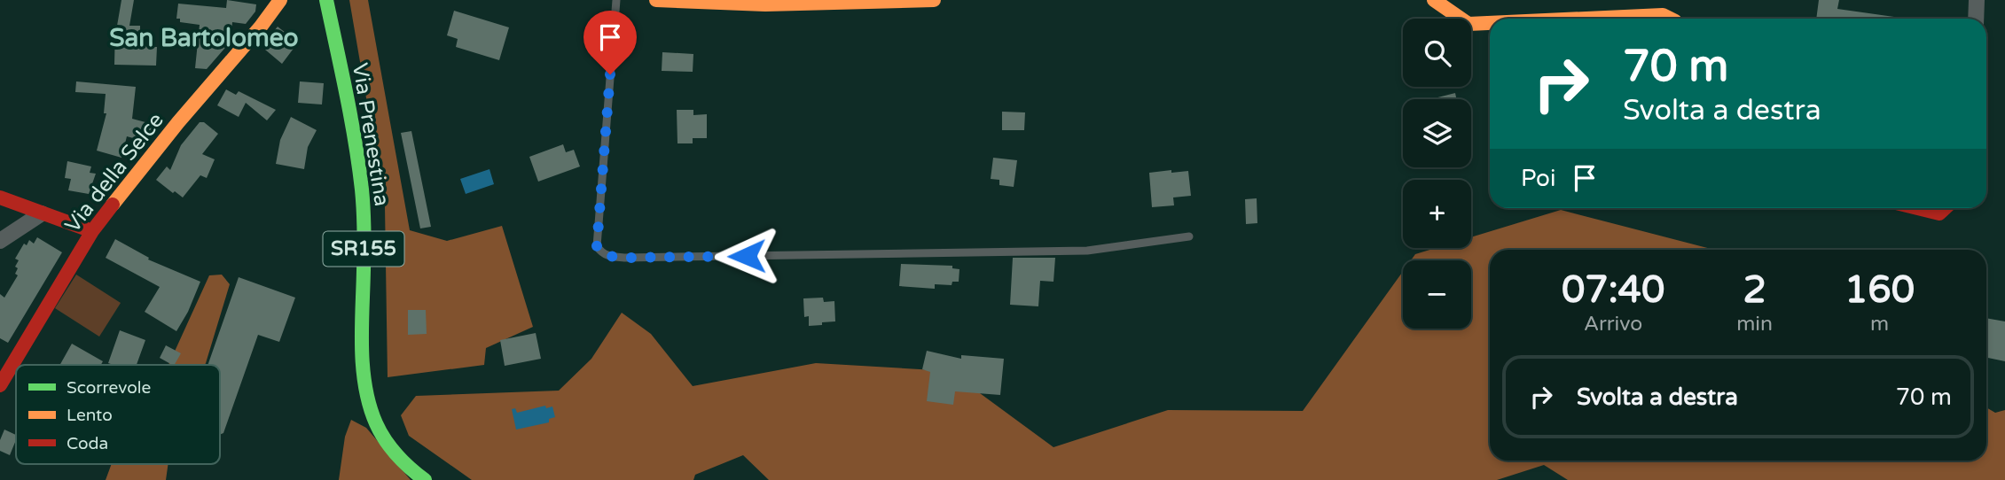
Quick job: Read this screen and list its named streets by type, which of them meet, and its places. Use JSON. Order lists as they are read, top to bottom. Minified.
{"streets":{"street":["Via Prenestina","Via della Selce","SR155"]},"districts":["San Bartolomeo"],"legend":["Scorrevole","Lento","Coda"],"page":{"map_buttons":["+","−"],"turn":["70 m","Svolta a destra"],"then":"Poi","eta":["07:40","Arrivo","2","min","160","m"],"list":[{"name":"Svolta a destra","value":"70 m"}]}}
